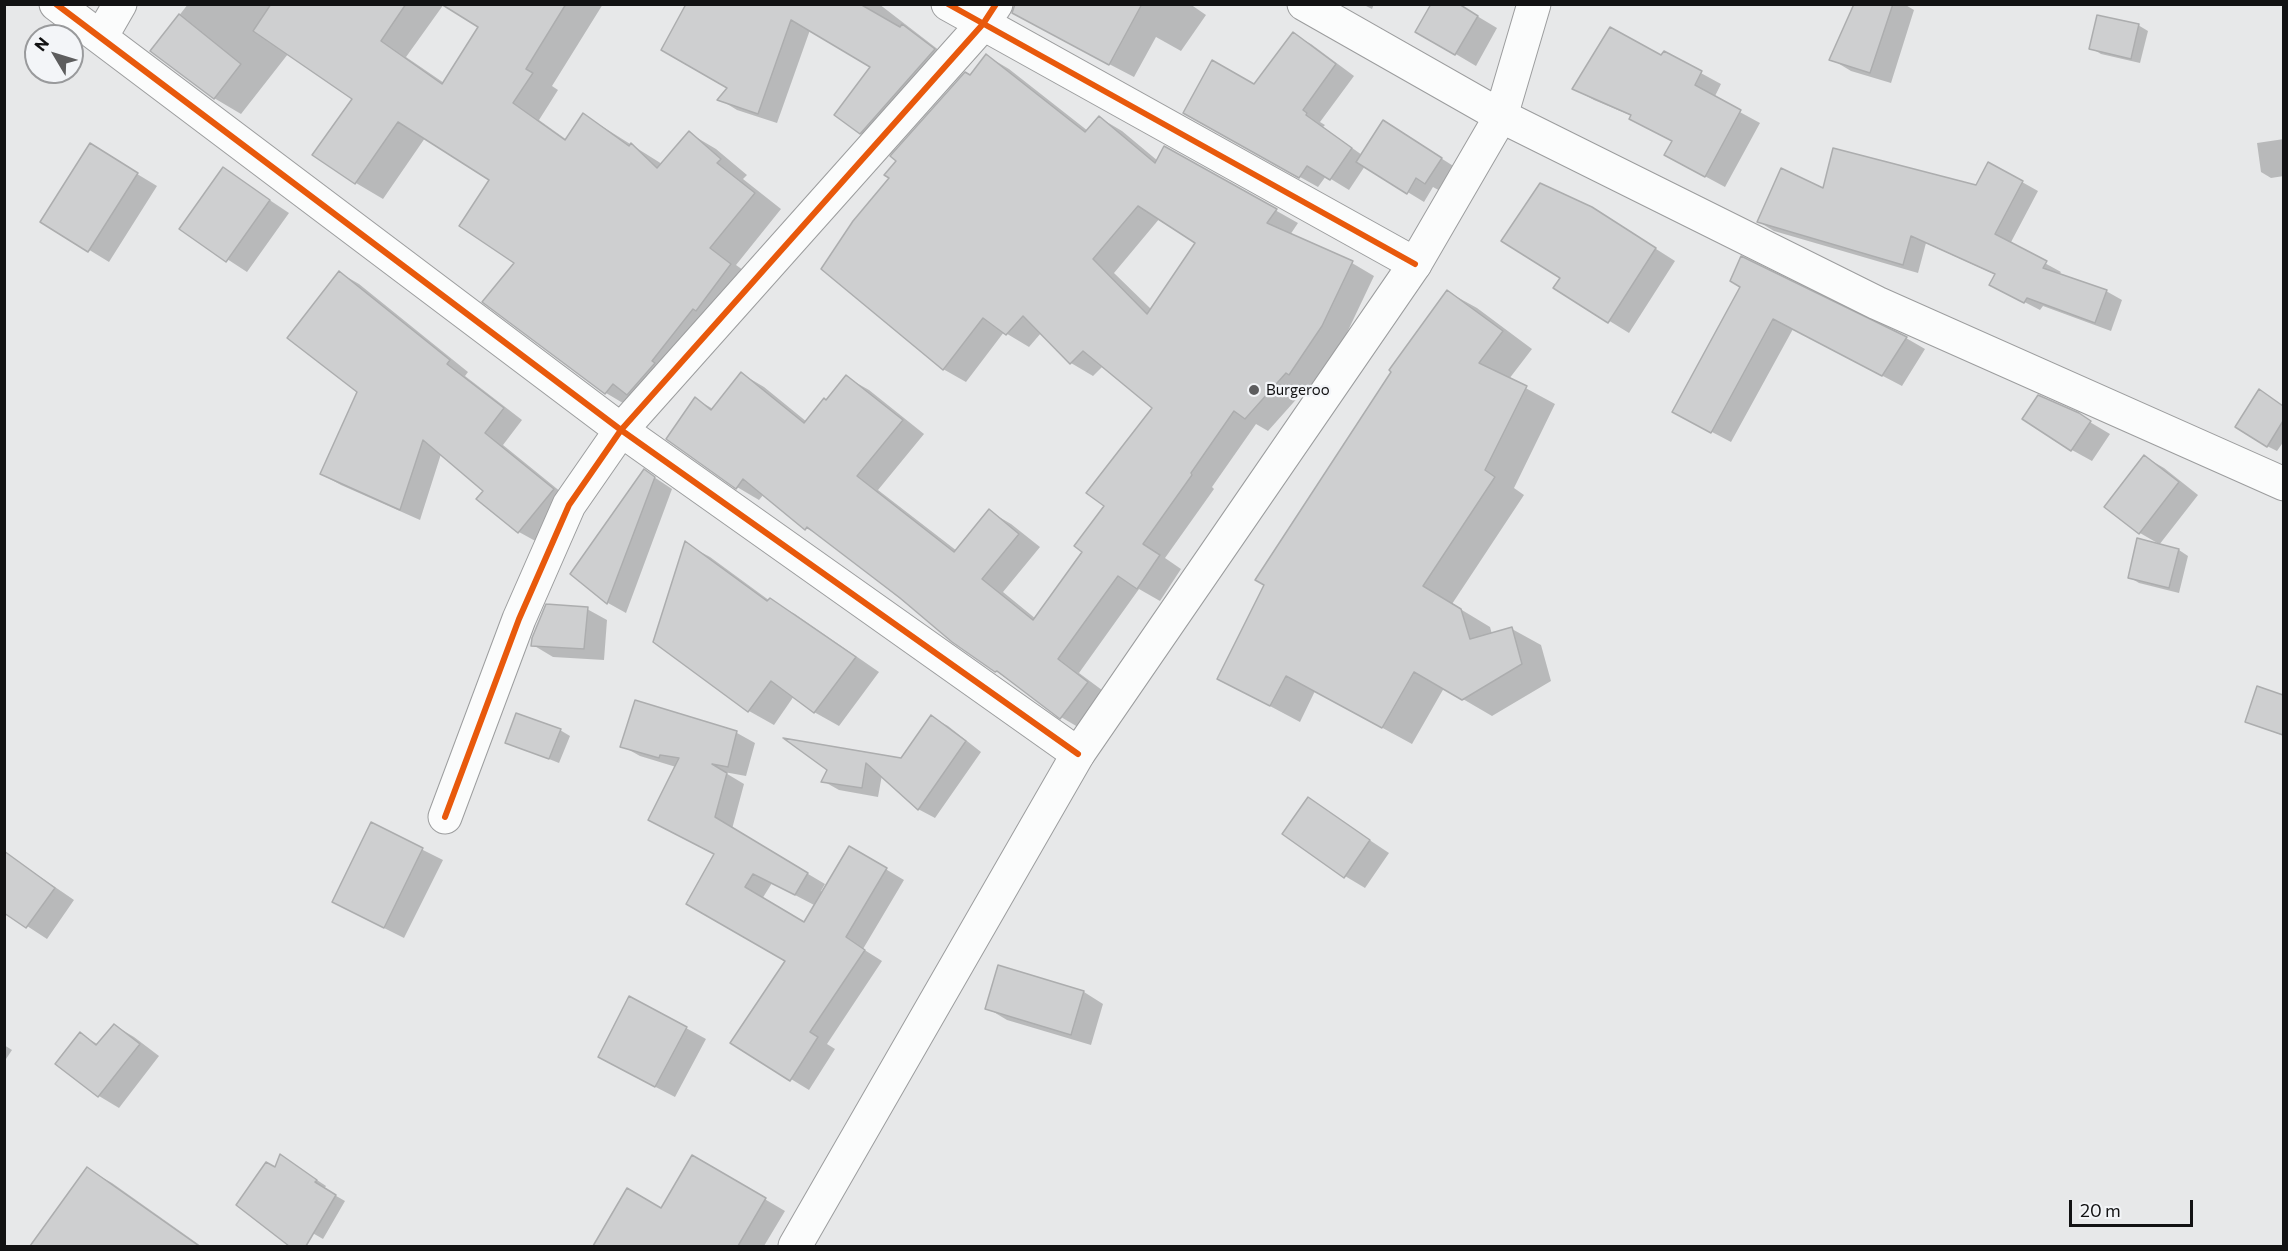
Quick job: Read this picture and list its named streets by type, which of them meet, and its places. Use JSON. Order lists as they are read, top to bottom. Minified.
{"places":["Burgeroo"],"scale_bar":"20 m","north":"top left"}
